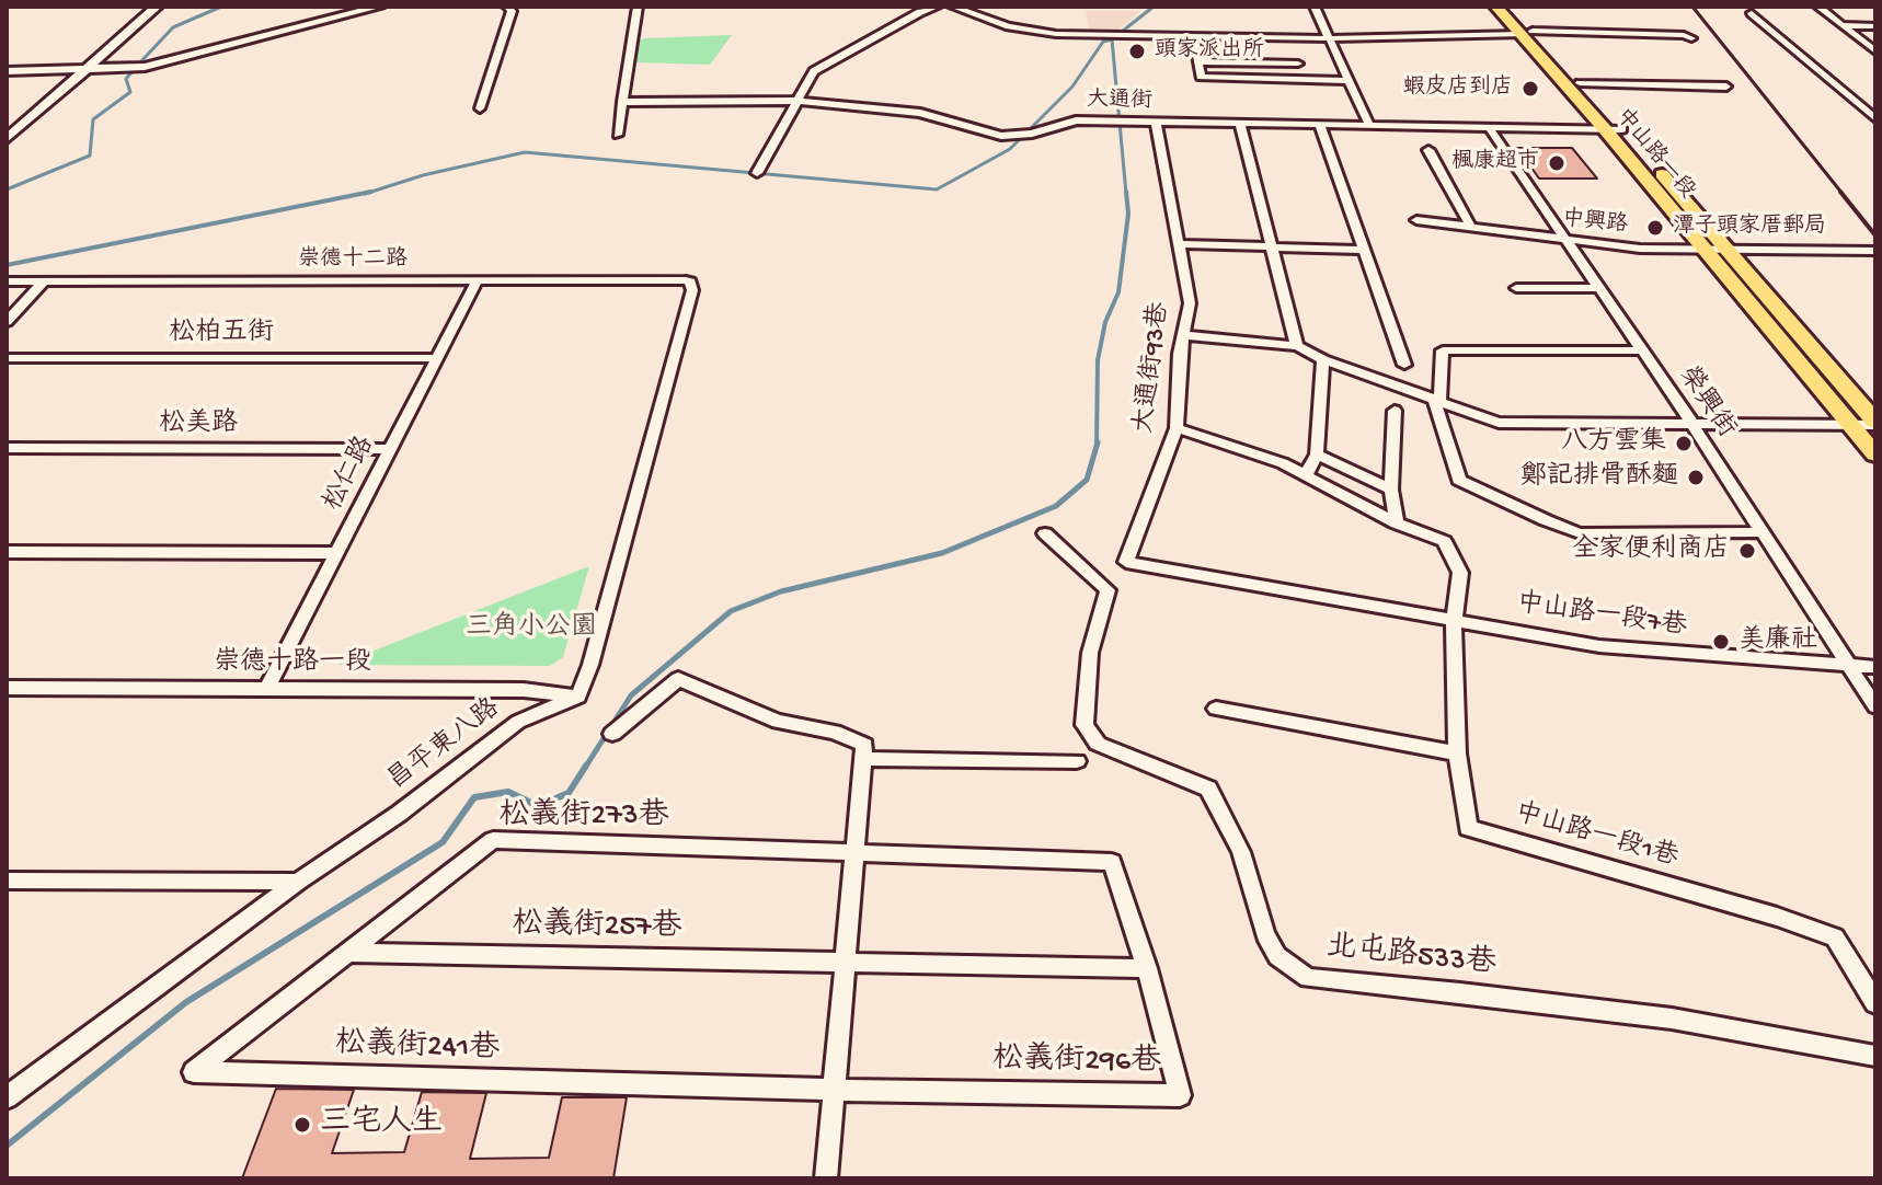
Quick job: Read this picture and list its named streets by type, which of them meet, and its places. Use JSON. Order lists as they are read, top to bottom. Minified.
{"streets":{"main road":["中山路一段"],"street":["大通街","中興路","崇德十二路","松柏五街","大通街93巷","榮興街","松美路","松仁路","中山路一段7巷","崇德十路一段","昌平東八路","松義街273巷","中山路一段1巷","松義街257巷","北屯路533巷","松義街241巷","松義街296巷"]},"crossings":[["大通街","中山路一段"],["大通街","大通街93巷"],["大通街","榮興街"],["中山路一段","中興路"],["中興路","榮興街"],["崇德十二路","松仁路"],["崇德十二路","崇德十路一段"],["崇德十二路","昌平東八路"],["松柏五街","松仁路"],["大通街93巷","中山路一段7巷"],["大通街93巷","中山路一段1巷"],["榮興街","中山路一段7巷"],["松美路","松仁路"],["松仁路","崇德十路一段"],["中山路一段7巷","中山路一段1巷"],["崇德十路一段","昌平東八路"],["松義街273巷","松義街257巷"],["松義街273巷","松義街241巷"],["松義街273巷","松義街296巷"],["松義街257巷","松義街241巷"],["松義街257巷","松義街296巷"],["松義街241巷","松義街296巷"]],"parks":["三角小公園"],"places":["頭家派出所","蝦皮店到店","楓康超市","潭子頭家厝郵局","八方雲集","鄭記排骨酥麵","全家便利商店","美廉社","三宅人生"]}
